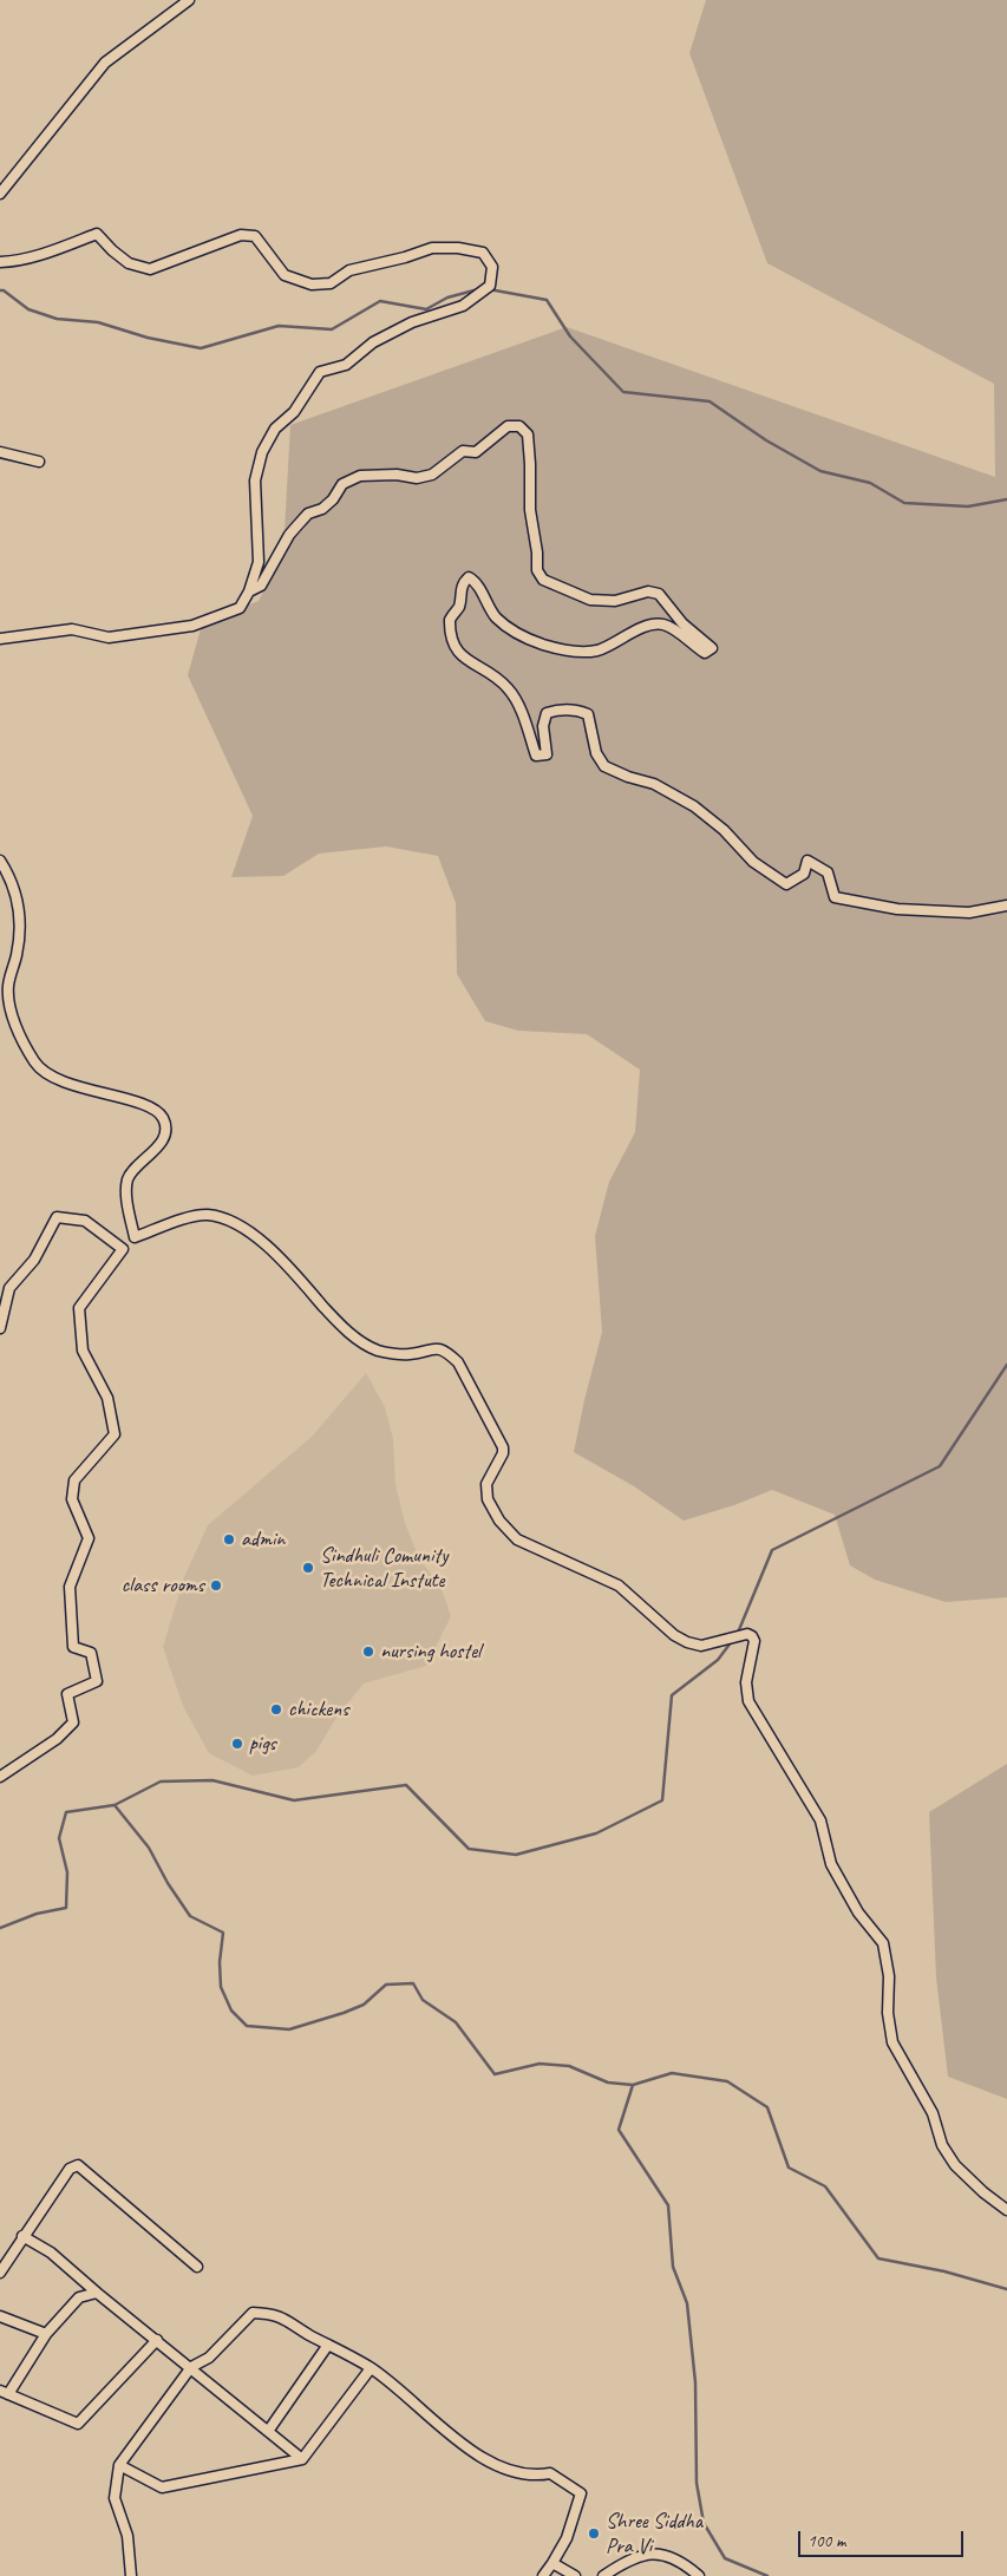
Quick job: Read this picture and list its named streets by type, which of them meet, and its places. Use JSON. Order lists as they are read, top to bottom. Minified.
{"places":["admin","Sindhuli Comunity Technical Instute","class rooms","nursing hostel","chickens","pigs","Shree Siddha Pra Vi"],"scale_bar":"100 m"}
